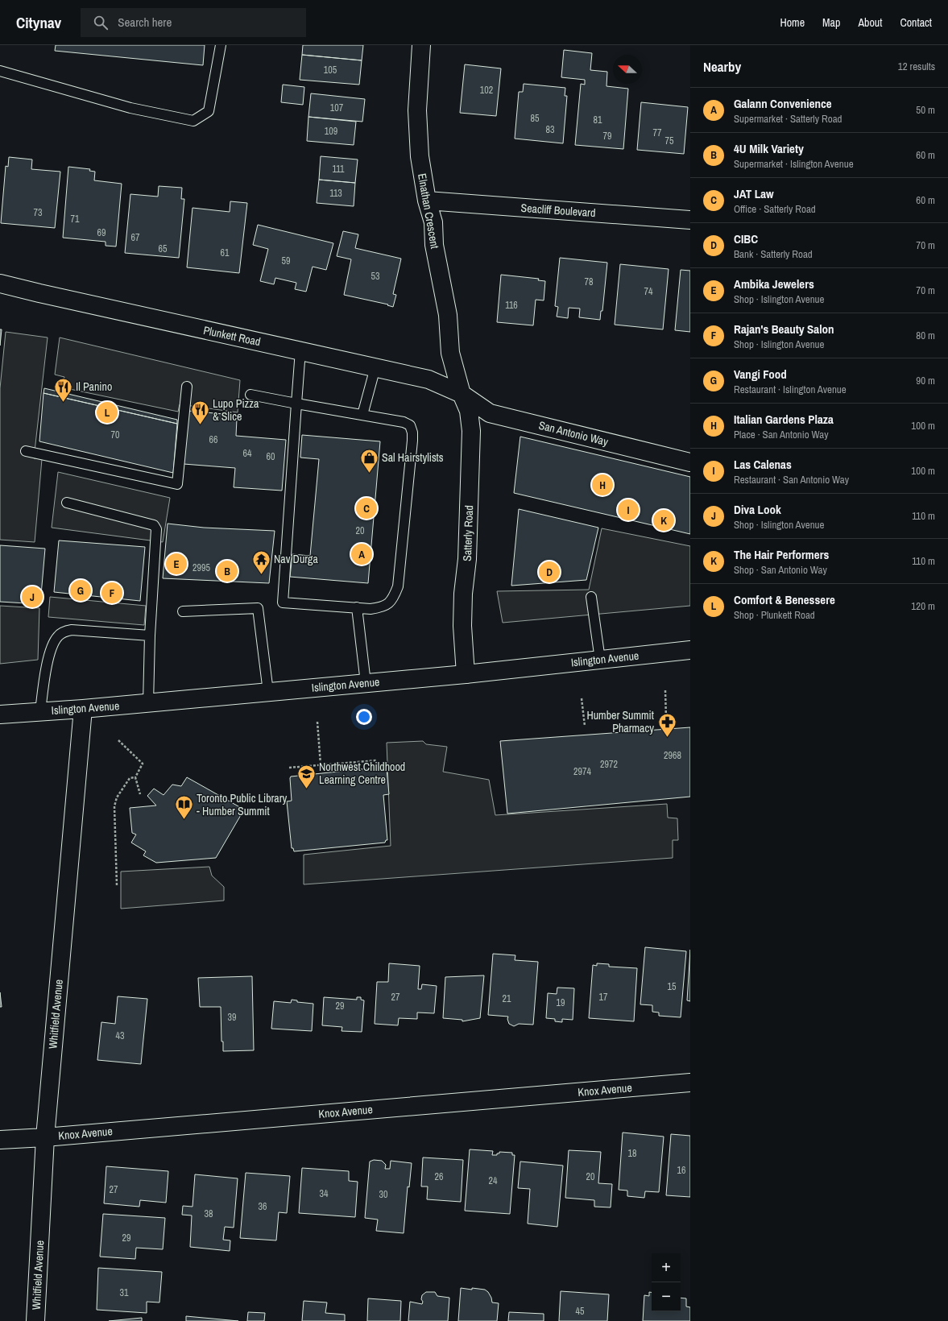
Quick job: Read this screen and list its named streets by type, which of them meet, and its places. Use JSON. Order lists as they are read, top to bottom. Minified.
{"streets":{"street":["Seacliff Boulevard","Elnathan Crescent","Plunkett Road","San Antonio Way","Satterly Road","Islington Avenue","Whitfield Avenue","Knox Avenue"]},"crossings":[["Seacliff Boulevard","Elnathan Crescent"],["Elnathan Crescent","Plunkett Road"],["Elnathan Crescent","San Antonio Way"],["Elnathan Crescent","Satterly Road"],["Plunkett Road","San Antonio Way"],["Plunkett Road","Satterly Road"],["San Antonio Way","Satterly Road"],["Satterly Road","Islington Avenue"],["Islington Avenue","Whitfield Avenue"],["Whitfield Avenue","Knox Avenue"]],"places":{"restaurant":["Il Panino","Lupo Pizza & Slice"],"shop":["Sal Hairstylists"],"temple":["Nav Durga"],"pharmacy":["Humber Summit Pharmacy"],"school or university":["Northwest Childhood Learning Centre"],"library":["Toronto Public Library - Humber Summit"]},"house_numbers":["105","102","107","85","81","83","109","77","79","75","111","113","73","71","69","67","65","61","59","53","78","74","116","70","66","64","60","20","2995","2968","2972","2974","15","27","17","21","19","29","39","43","18","16","26","20","24","27","34","30","36","38","29","31","45"],"north":"left","page":{"header":"Citynav","search":"Search here","nav":["Home","Map","About","Contact"],"heading":["Nearby","12 results"],"list":[{"mark":"A","name":"Galann Convenience","note":"Supermarket · Satterly Road","value":"50 m"},{"mark":"B","name":"4U Milk Variety","note":"Supermarket · Islington Avenue","value":"60 m"},{"mark":"C","name":"JAT Law","note":"Office · Satterly Road","value":"60 m"},{"mark":"D","name":"CIBC","note":"Bank · Satterly Road","value":"70 m"},{"mark":"E","name":"Ambika Jewelers","note":"Shop · Islington Avenue","value":"70 m"},{"mark":"F","name":"Rajan's Beauty Salon","note":"Shop · Islington Avenue","value":"80 m"},{"mark":"G","name":"Vangi Food","note":"Restaurant · Islington Avenue","value":"90 m"},{"mark":"H","name":"Italian Gardens Plaza","note":"Place · San Antonio Way","value":"100 m"},{"mark":"I","name":"Las Calenas","note":"Restaurant · San Antonio Way","value":"100 m"},{"mark":"J","name":"Diva Look","note":"Shop · Islington Avenue","value":"110 m"},{"mark":"K","name":"The Hair Performers","note":"Shop · San Antonio Way","value":"110 m"},{"mark":"L","name":"Comfort & Benessere","note":"Shop · Plunkett Road","value":"120 m"}],"pins":["L","H","C","I","K","A","E","B","D","G","F","J"],"map_buttons":["+","−"]}}
